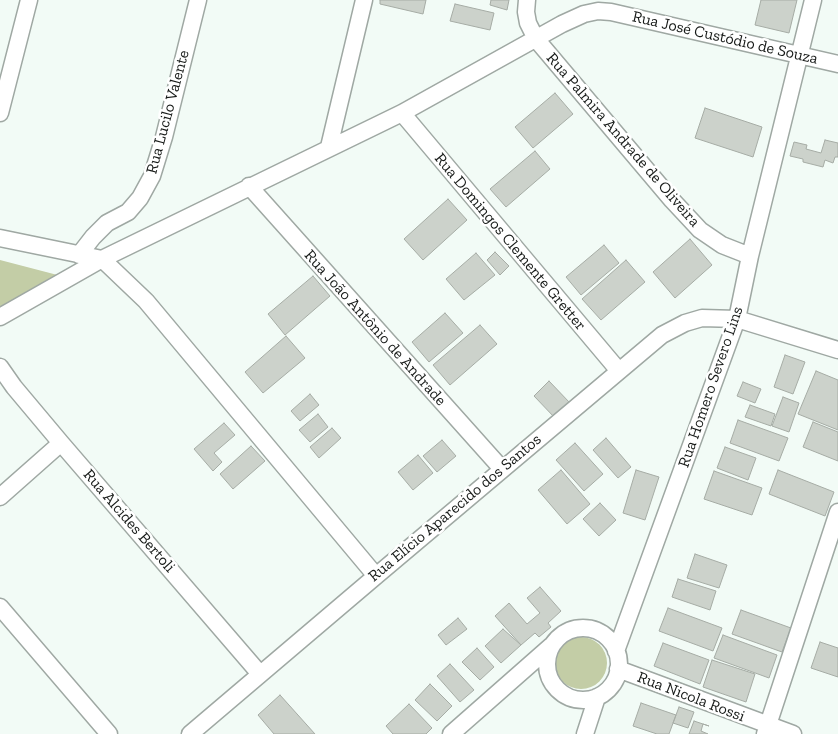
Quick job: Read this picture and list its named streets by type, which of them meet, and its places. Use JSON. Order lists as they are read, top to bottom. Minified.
{"streets":{"street":["Rua José Custódio de Souza","Rua Lucilo Valente","Rua Palmira Andrade de Oliveira","Rua Domingos Clemente Gretter","Rua João Antônio de Andrade","Rua Homero Severo Lins","Rua Elício Aparecido dos Santos","Rua Alcides Bertoli","Rua Nicola Rossi"]},"crossings":[["Rua José Custódio de Souza","Rua Palmira Andrade de Oliveira"],["Rua José Custódio de Souza","Rua Domingos Clemente Gretter"],["Rua José Custódio de Souza","Rua João Antônio de Andrade"],["Rua José Custódio de Souza","Rua Homero Severo Lins"],["Rua Palmira Andrade de Oliveira","Rua Homero Severo Lins"],["Rua Domingos Clemente Gretter","Rua Elício Aparecido dos Santos"],["Rua João Antônio de Andrade","Rua Elício Aparecido dos Santos"],["Rua Homero Severo Lins","Rua Elício Aparecido dos Santos"],["Rua Homero Severo Lins","Rua Nicola Rossi"],["Rua Elício Aparecido dos Santos","Rua Alcides Bertoli"]]}
